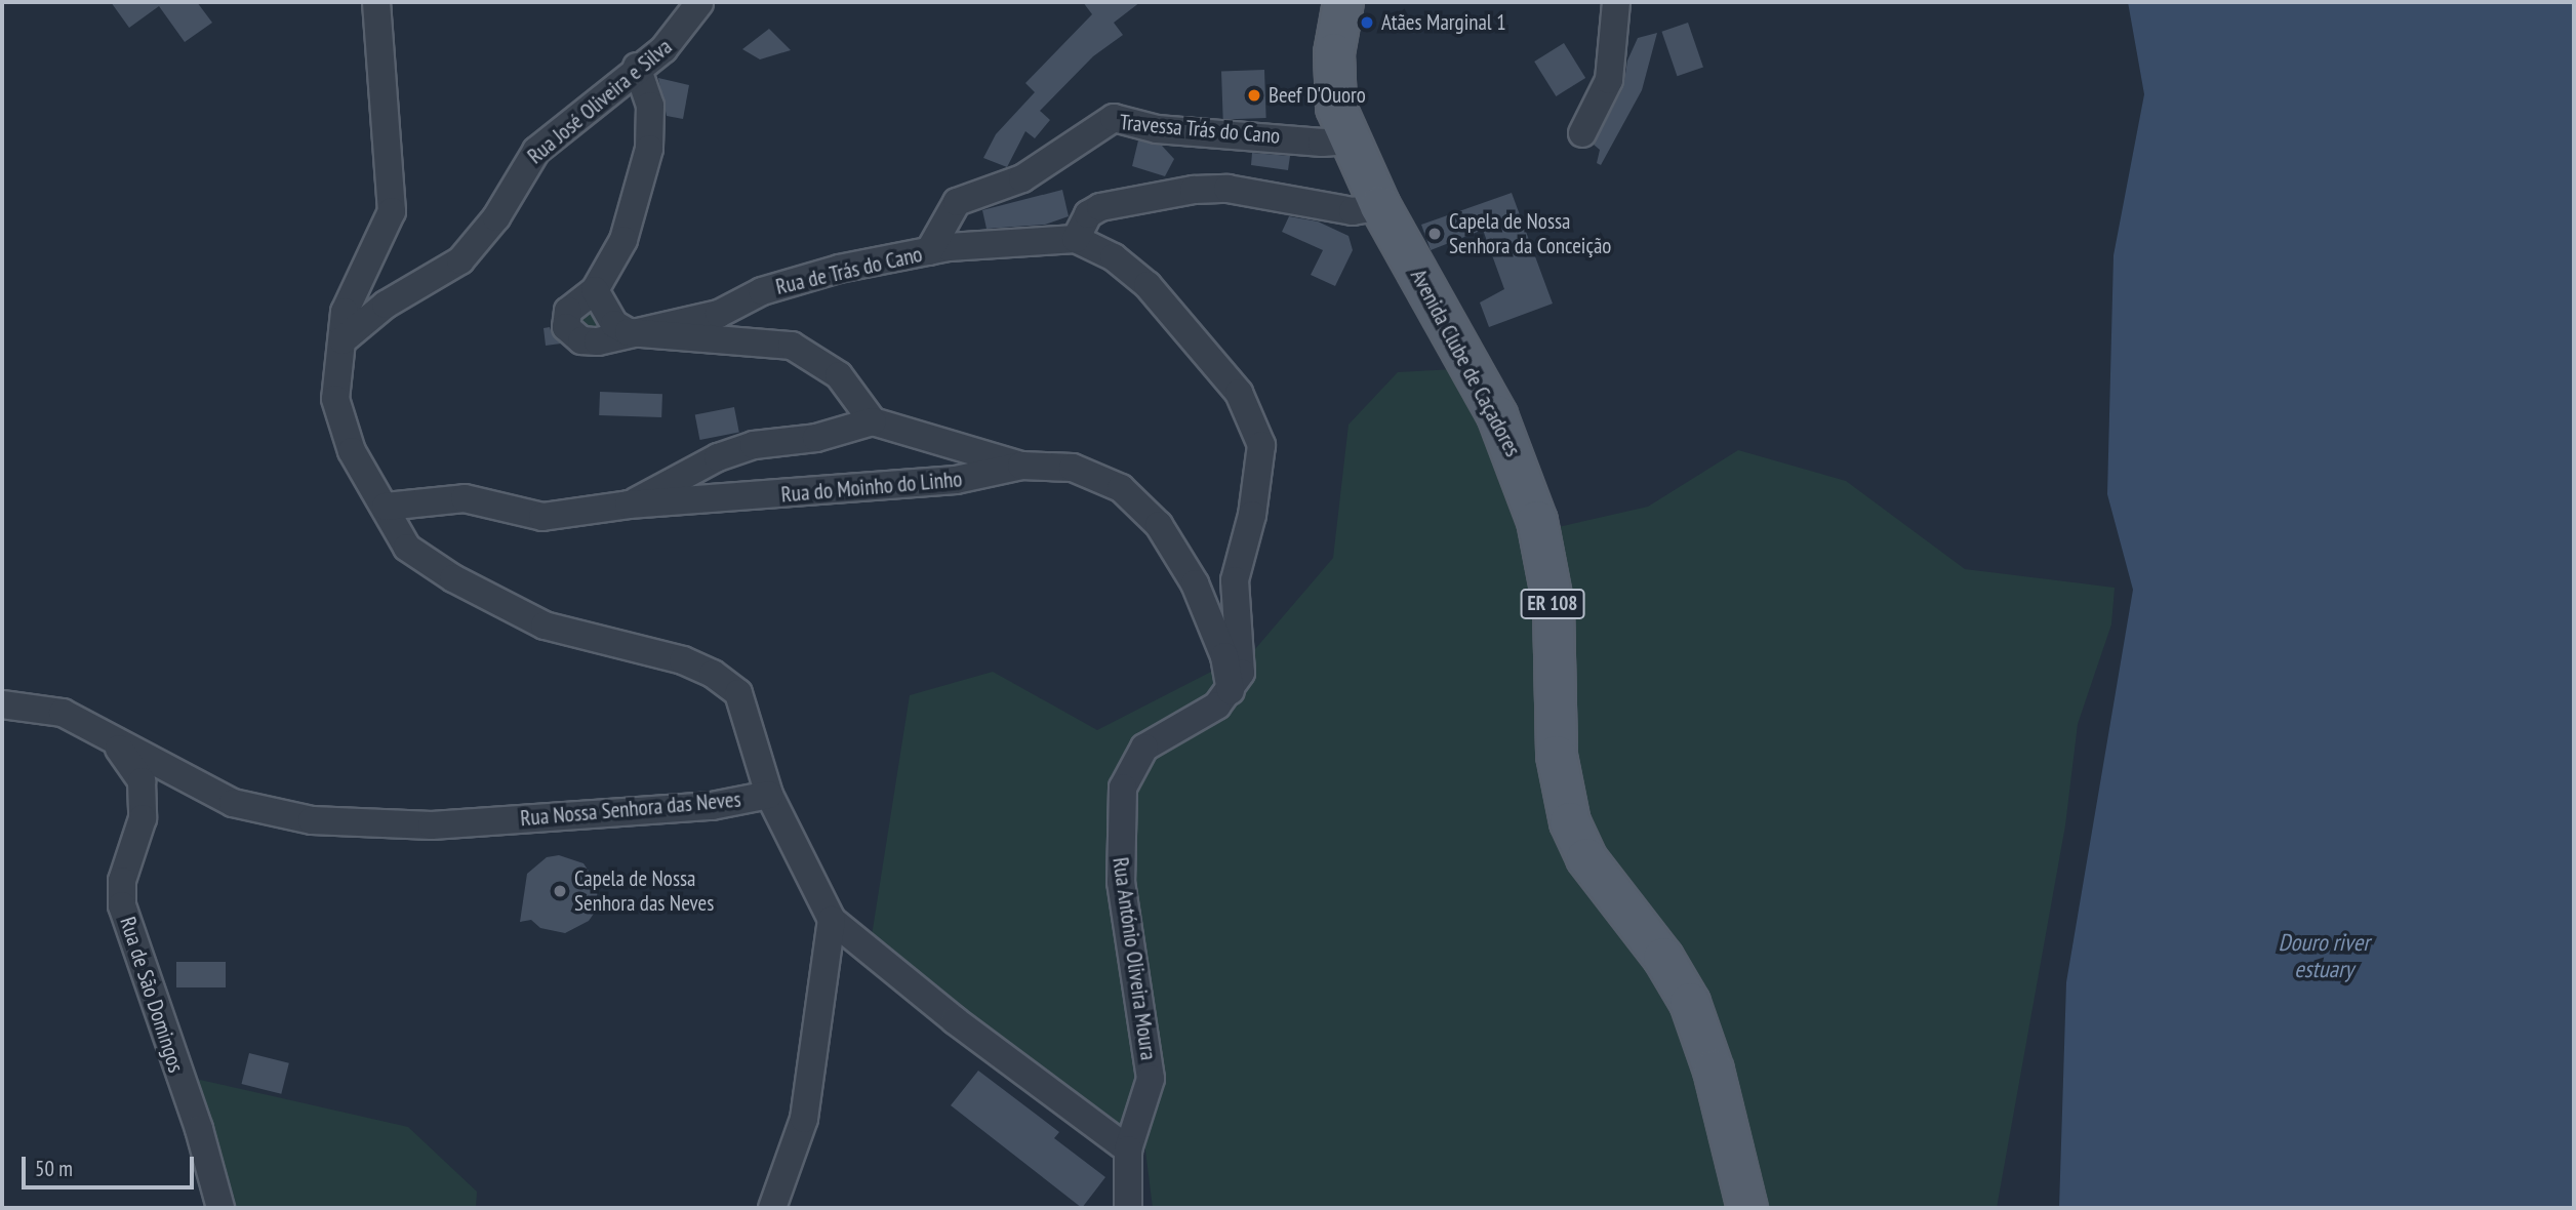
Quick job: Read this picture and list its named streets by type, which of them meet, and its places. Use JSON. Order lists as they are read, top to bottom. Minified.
{"streets":{"main road":["Avenida Clube de Caçadores","ER 108"],"street":["Rua José Oliveira e Silva","Travessa Trás do Cano","Rua de Trás do Cano","Rua do Moinho do Linho","Rua Nossa Senhora das Neves","Rua António Oliveira Moura","Rua de São Domingos"]},"crossings":[["Travessa Trás do Cano","Rua de Trás do Cano"],["Travessa Trás do Cano","Avenida Clube de Caçadores"],["Rua de Trás do Cano","Rua António Oliveira Moura"],["Rua do Moinho do Linho","Rua António Oliveira Moura"],["Rua Nossa Senhora das Neves","Rua António Oliveira Moura"],["Rua Nossa Senhora das Neves","Rua de São Domingos"]],"water":["Douro river estuary"],"places":["Atães Marginal 1","Beef D'Ouoro","Capela de Nossa Senhora da Conceição","Capela de Nossa Senhora das Neves"],"scale_bar":"50 m"}
